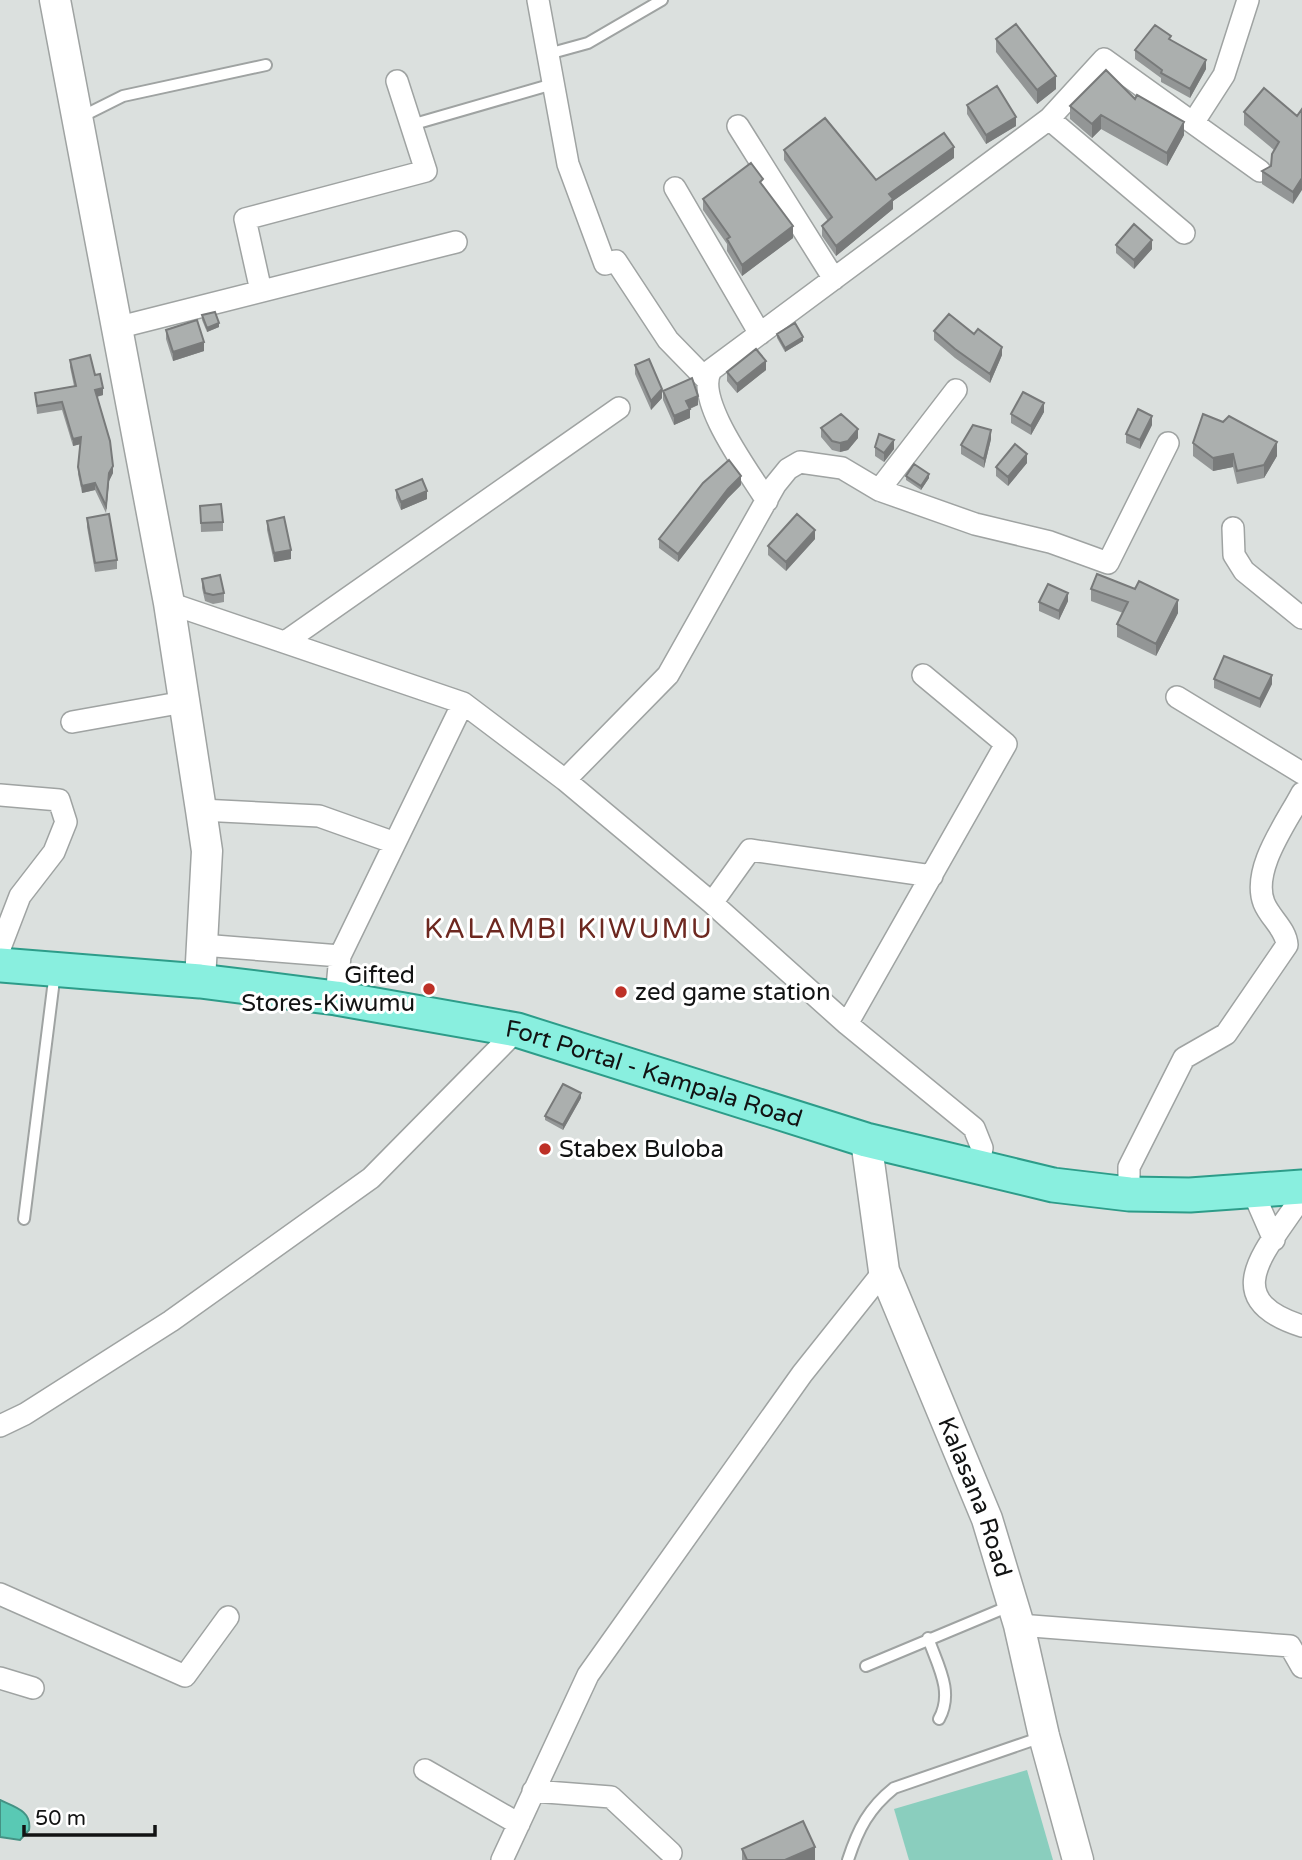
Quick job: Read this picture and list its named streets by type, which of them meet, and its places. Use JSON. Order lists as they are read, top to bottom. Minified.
{"streets":{"main road":["Fort Portal - Kampala Road"],"street":["Kalasana Road"]},"crossings":[["Fort Portal - Kampala Road","Kalasana Road"]],"districts":["KALAMBI KIWUMU"],"places":["Gifted Stores-Kiwumu","zed game station","Stabex Buloba"],"scale_bar":"50 m"}
